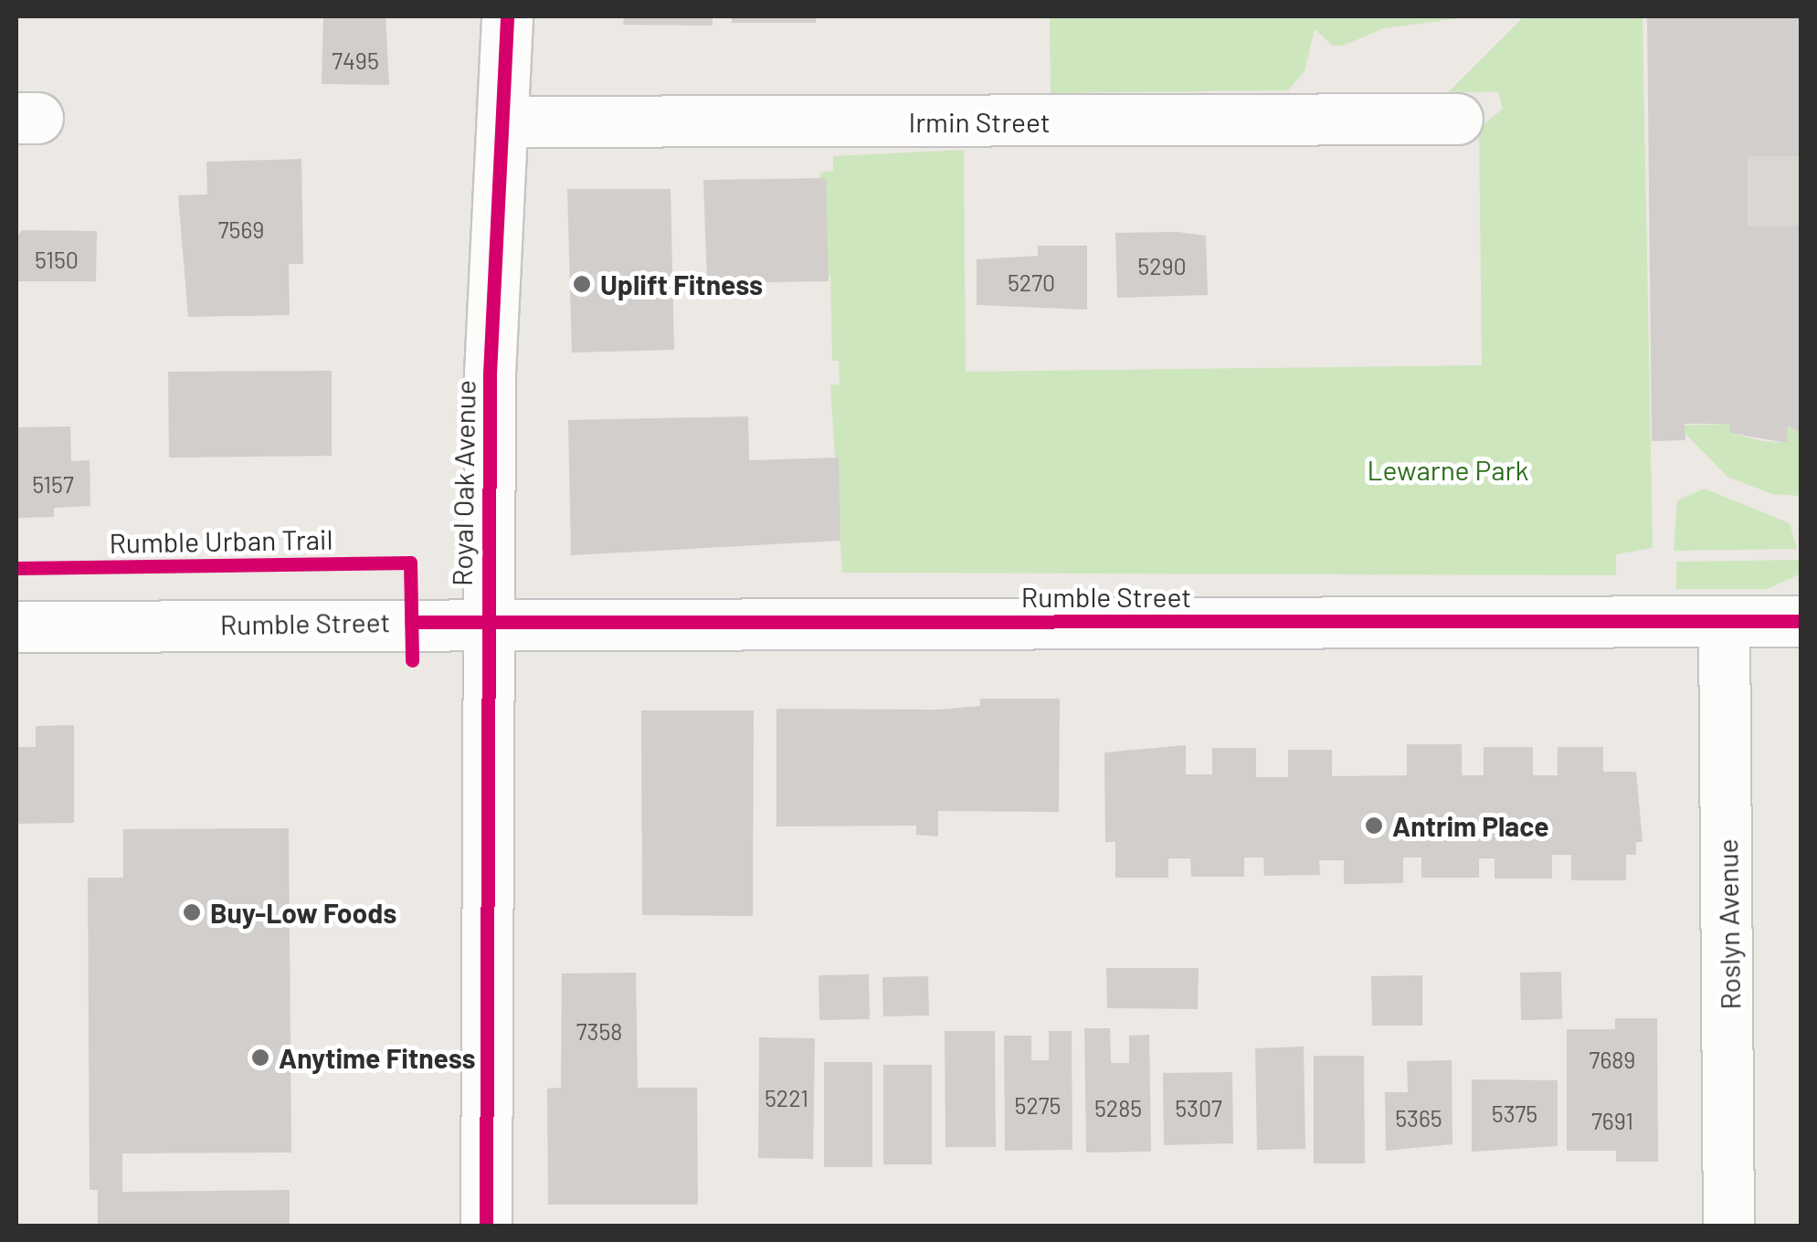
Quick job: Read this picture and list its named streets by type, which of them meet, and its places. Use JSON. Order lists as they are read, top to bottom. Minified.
{"streets":{"street":["Irmin Street","Royal Oak Avenue","Rumble Street","Roslyn Avenue"],"cycle path":["Rumble Urban Trail"]},"crossings":[["Irmin Street","Royal Oak Avenue"],["Royal Oak Avenue","Rumble Street"],["Rumble Street","Roslyn Avenue"]],"parks":["Lewarne Park"],"places":["Uplift Fitness","Antrim Place","Buy-Low Foods","Anytime Fitness"],"house_numbers":["7495","7569","5150","5290","5270","5157","7358","7689","5221","5275","5285","5307","5375","5365","7691"]}
